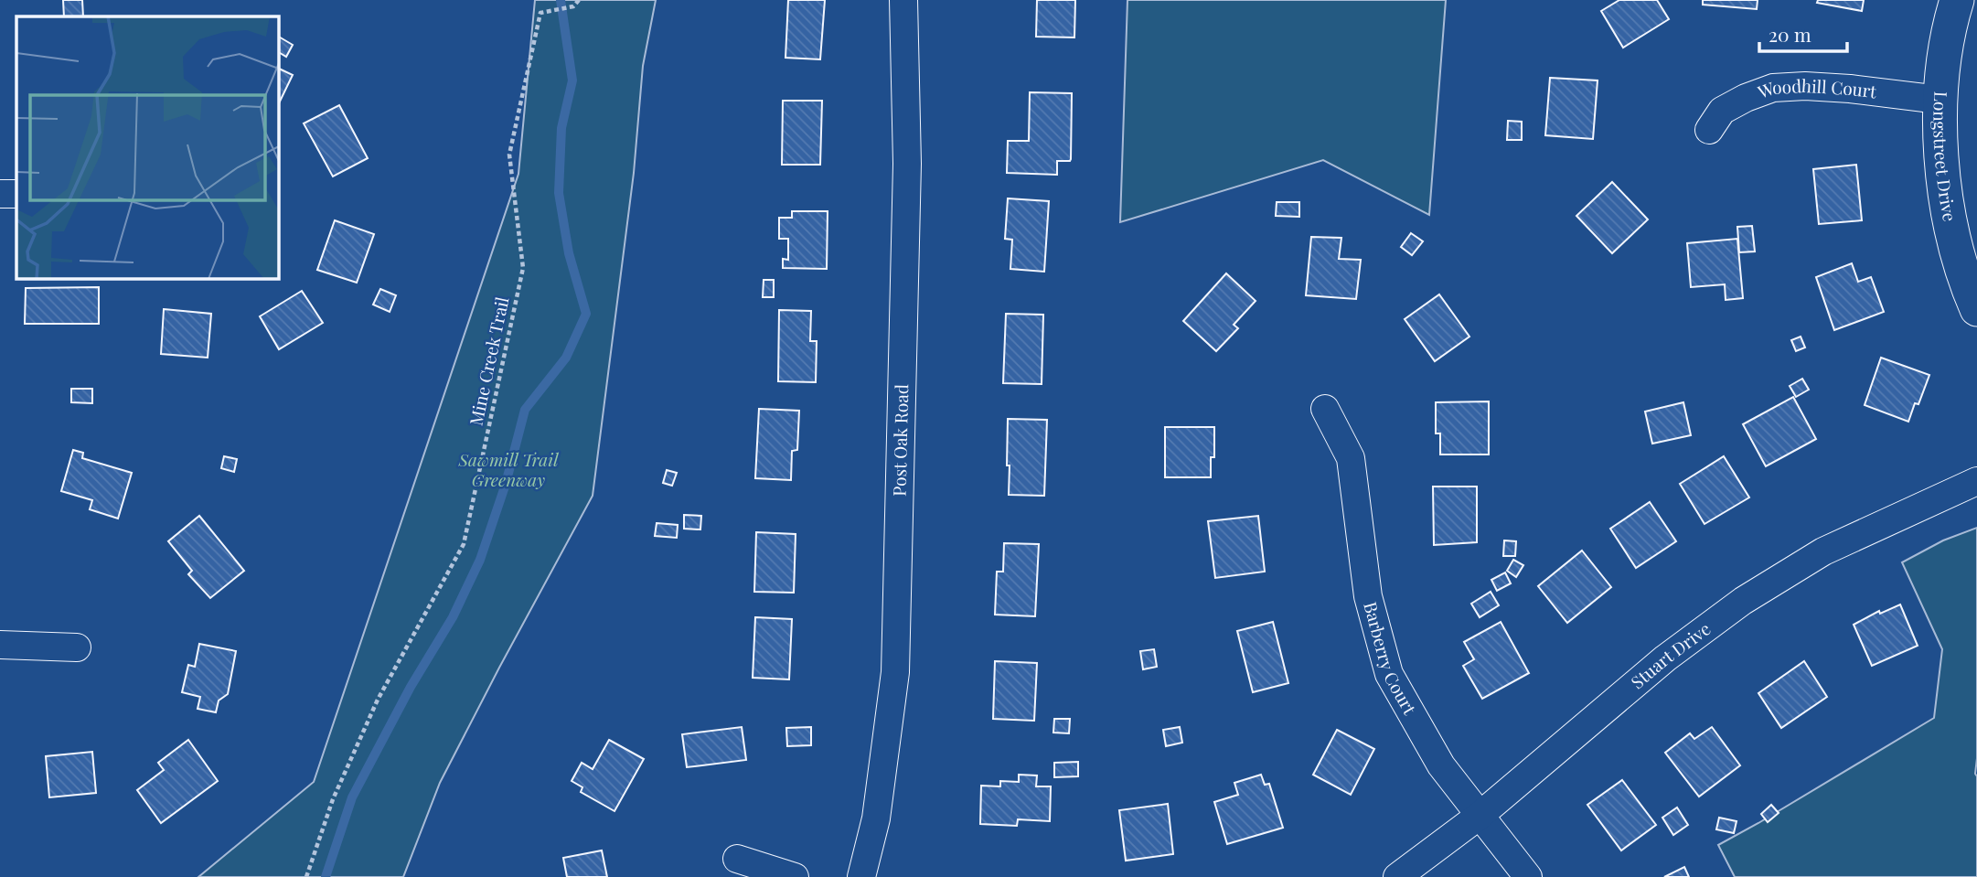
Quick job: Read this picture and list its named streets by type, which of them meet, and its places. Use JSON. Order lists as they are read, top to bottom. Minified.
{"streets":{"street":["Woodhill Court","Longstreet Drive","Post Oak Road","Stuart Drive","Barberry Court"],"path":["Mine Creek Trail"]},"crossings":[["Woodhill Court","Longstreet Drive"],["Stuart Drive","Barberry Court"]],"parks":["Sawmill Trail Greenway"],"scale_bar":"20 m"}
